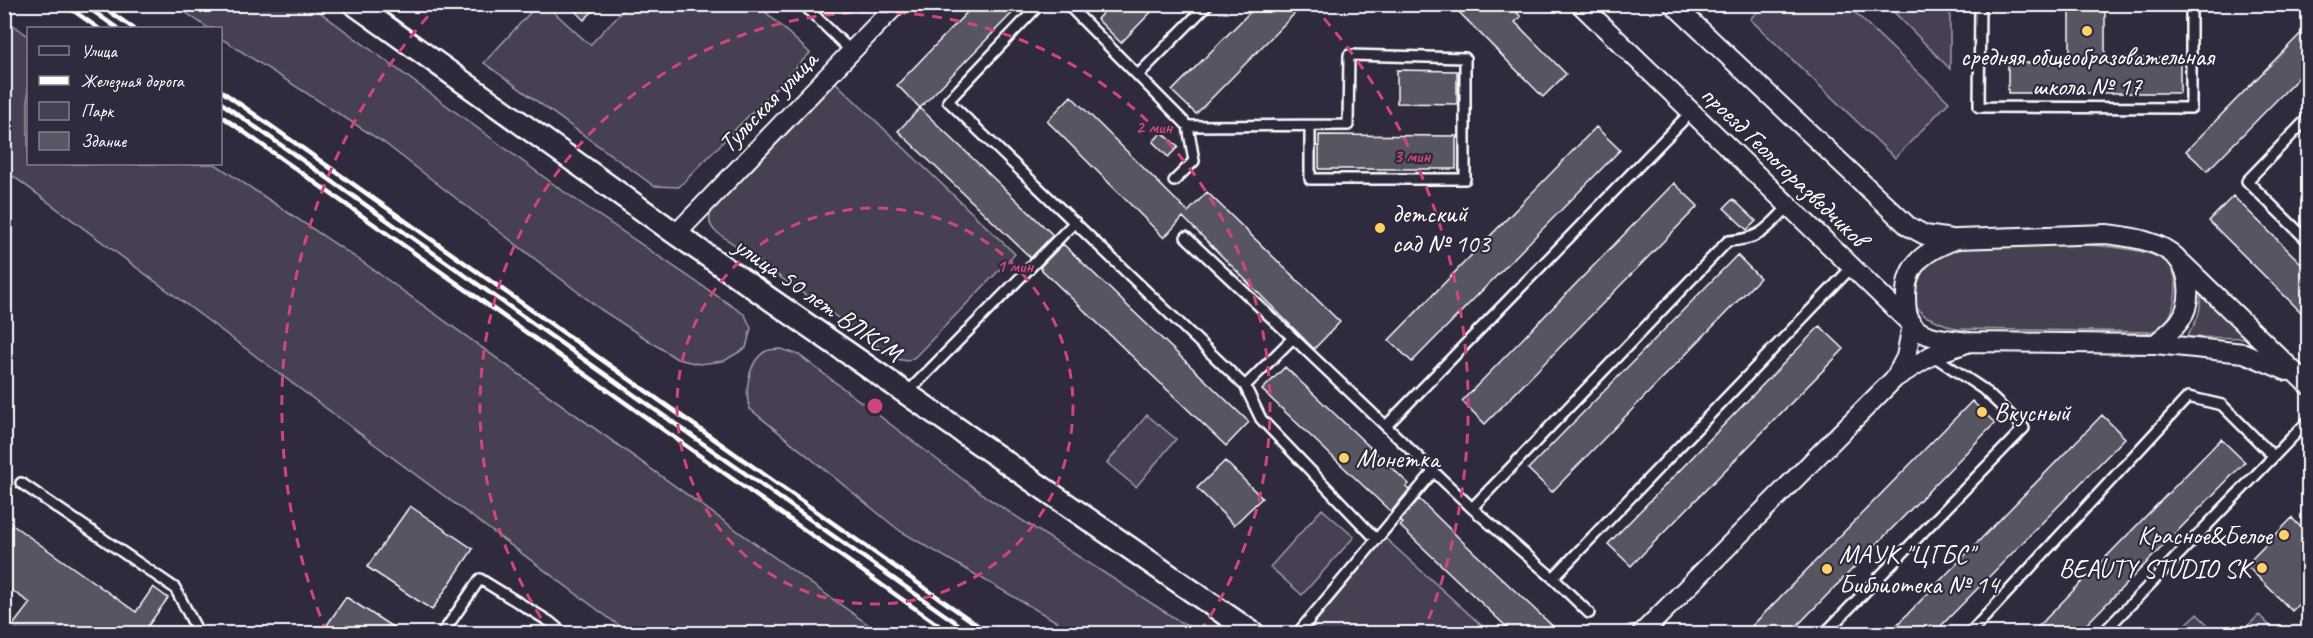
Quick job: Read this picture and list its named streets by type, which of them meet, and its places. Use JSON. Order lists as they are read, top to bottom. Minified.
{"streets":{"street":["Тульская улица","проезд Геологоразведчиков","улица 50 лет ВЛКСМ"]},"crossings":[["Тульская улица","улица 50 лет ВЛКСМ"]],"places":["средняя общеобразовательная школа № 17","детский сад № 103","Вкусный","Монетка","Красное&Белое","BEAUTY STUDIO SK","МАУК \"ЦГБС\" Библиотека № 14"],"legend":["Улица","Железная дорога","Парк","Здание"],"rings":["2 мин","3 мин","1 мин"]}
